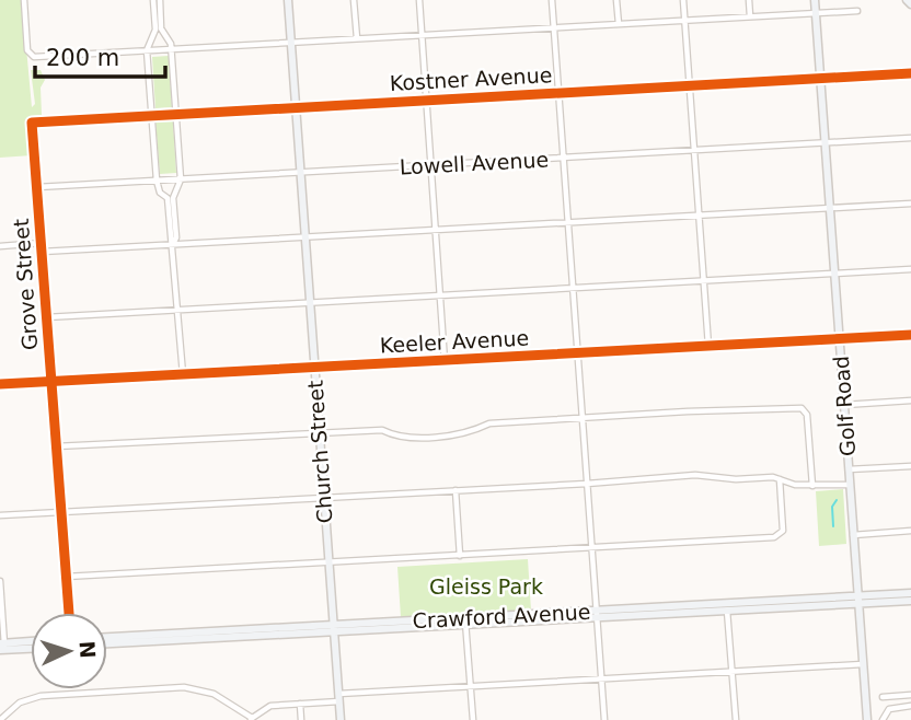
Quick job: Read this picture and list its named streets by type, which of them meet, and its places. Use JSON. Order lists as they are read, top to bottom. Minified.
{"streets":{"main road":["Keeler Avenue","Golf Road","Church Street","Crawford Avenue"],"street":["Kostner Avenue","Lowell Avenue","Grove Street"]},"crossings":[["Kostner Avenue","Grove Street"],["Kostner Avenue","Golf Road"],["Kostner Avenue","Church Street"],["Lowell Avenue","Grove Street"],["Lowell Avenue","Golf Road"],["Lowell Avenue","Church Street"],["Grove Street","Keeler Avenue"],["Keeler Avenue","Golf Road"],["Keeler Avenue","Church Street"],["Golf Road","Crawford Avenue"],["Church Street","Crawford Avenue"]],"parks":["Gleiss Park"],"scale_bar":"200 m","north":"right"}
